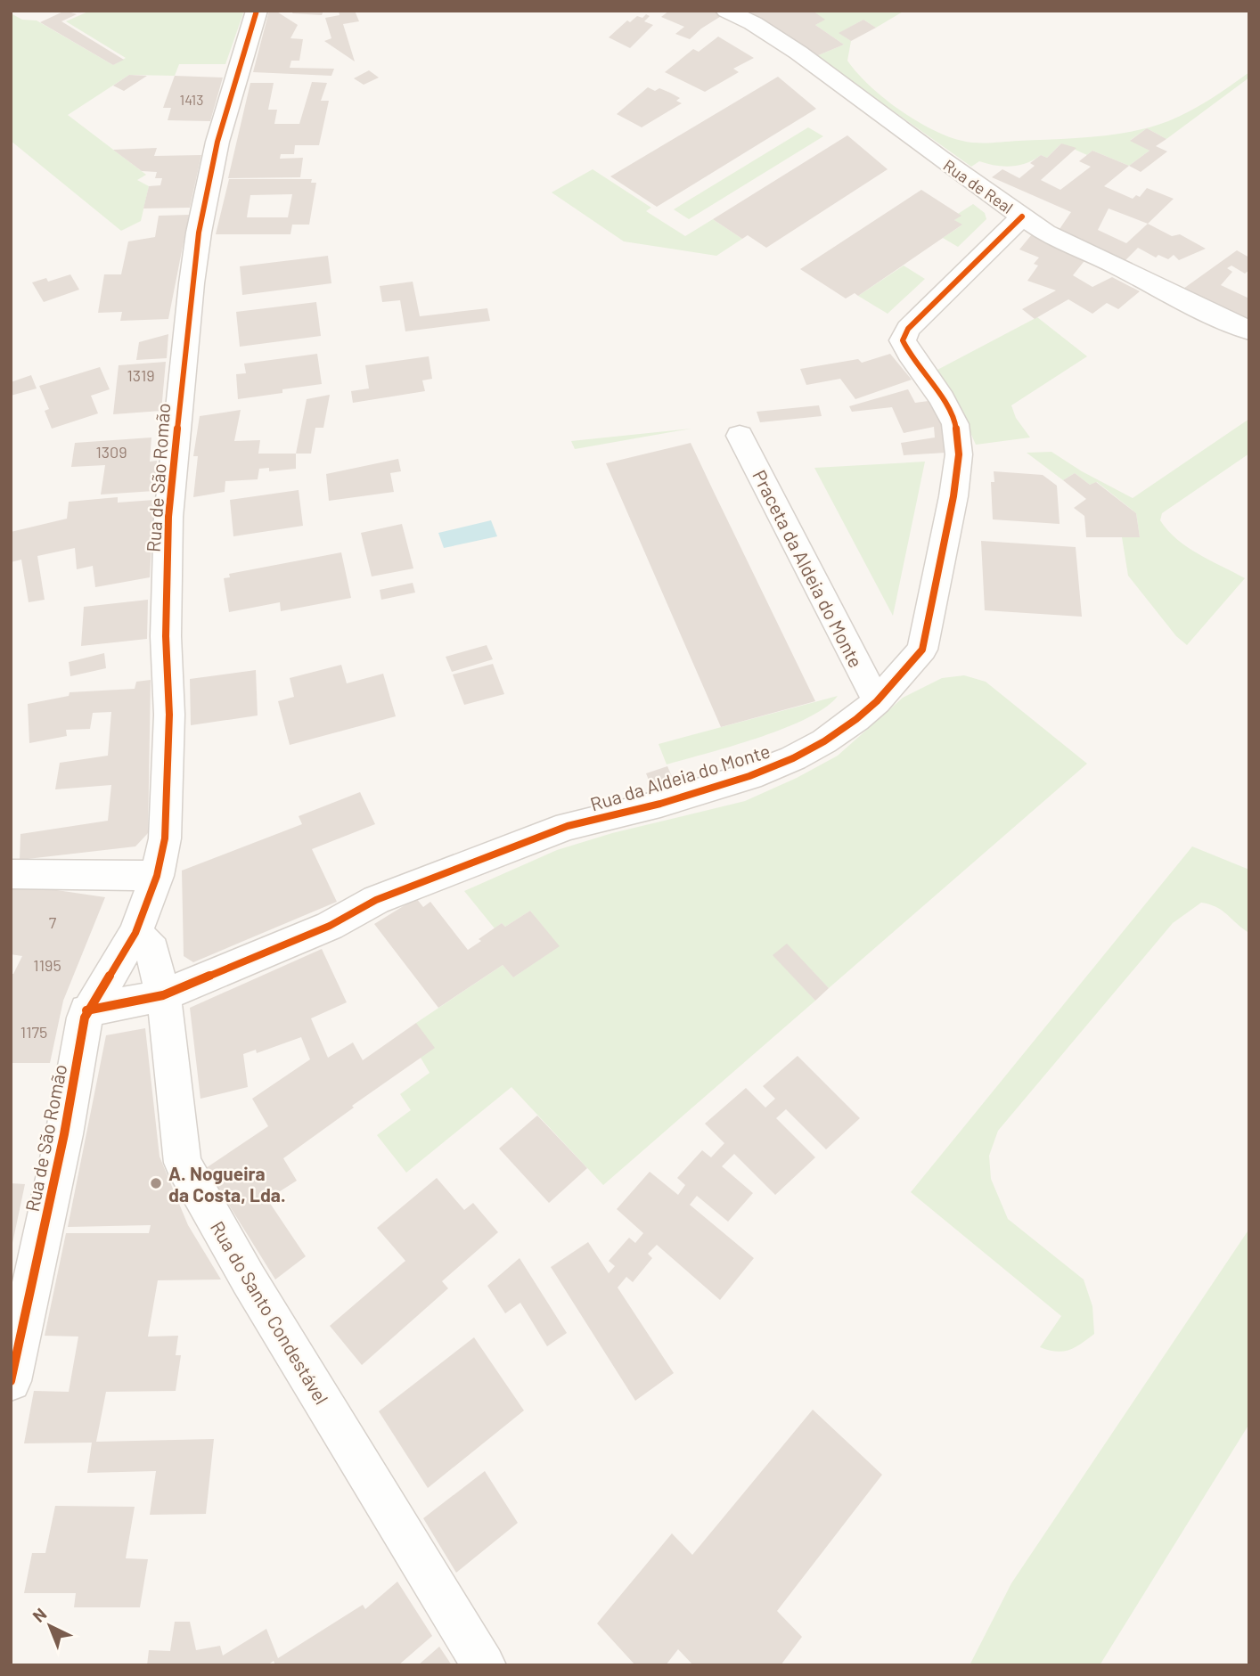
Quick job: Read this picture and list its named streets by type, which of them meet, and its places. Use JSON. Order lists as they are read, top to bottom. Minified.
{"streets":{"street":["Rua de Real","Rua de São Romão","Praceta da Aldeia do Monte","Rua da Aldeia do Monte","Rua do Santo Condestável"]},"crossings":[["Rua de Real","Rua da Aldeia do Monte"],["Rua de São Romão","Rua do Santo Condestável"],["Praceta da Aldeia do Monte","Rua da Aldeia do Monte"],["Rua da Aldeia do Monte","Rua do Santo Condestável"]],"places":["A. Nogueira da Costa, Lda."],"house_numbers":["1413","1319","1309","7","1195","1175"],"north":"top left"}
